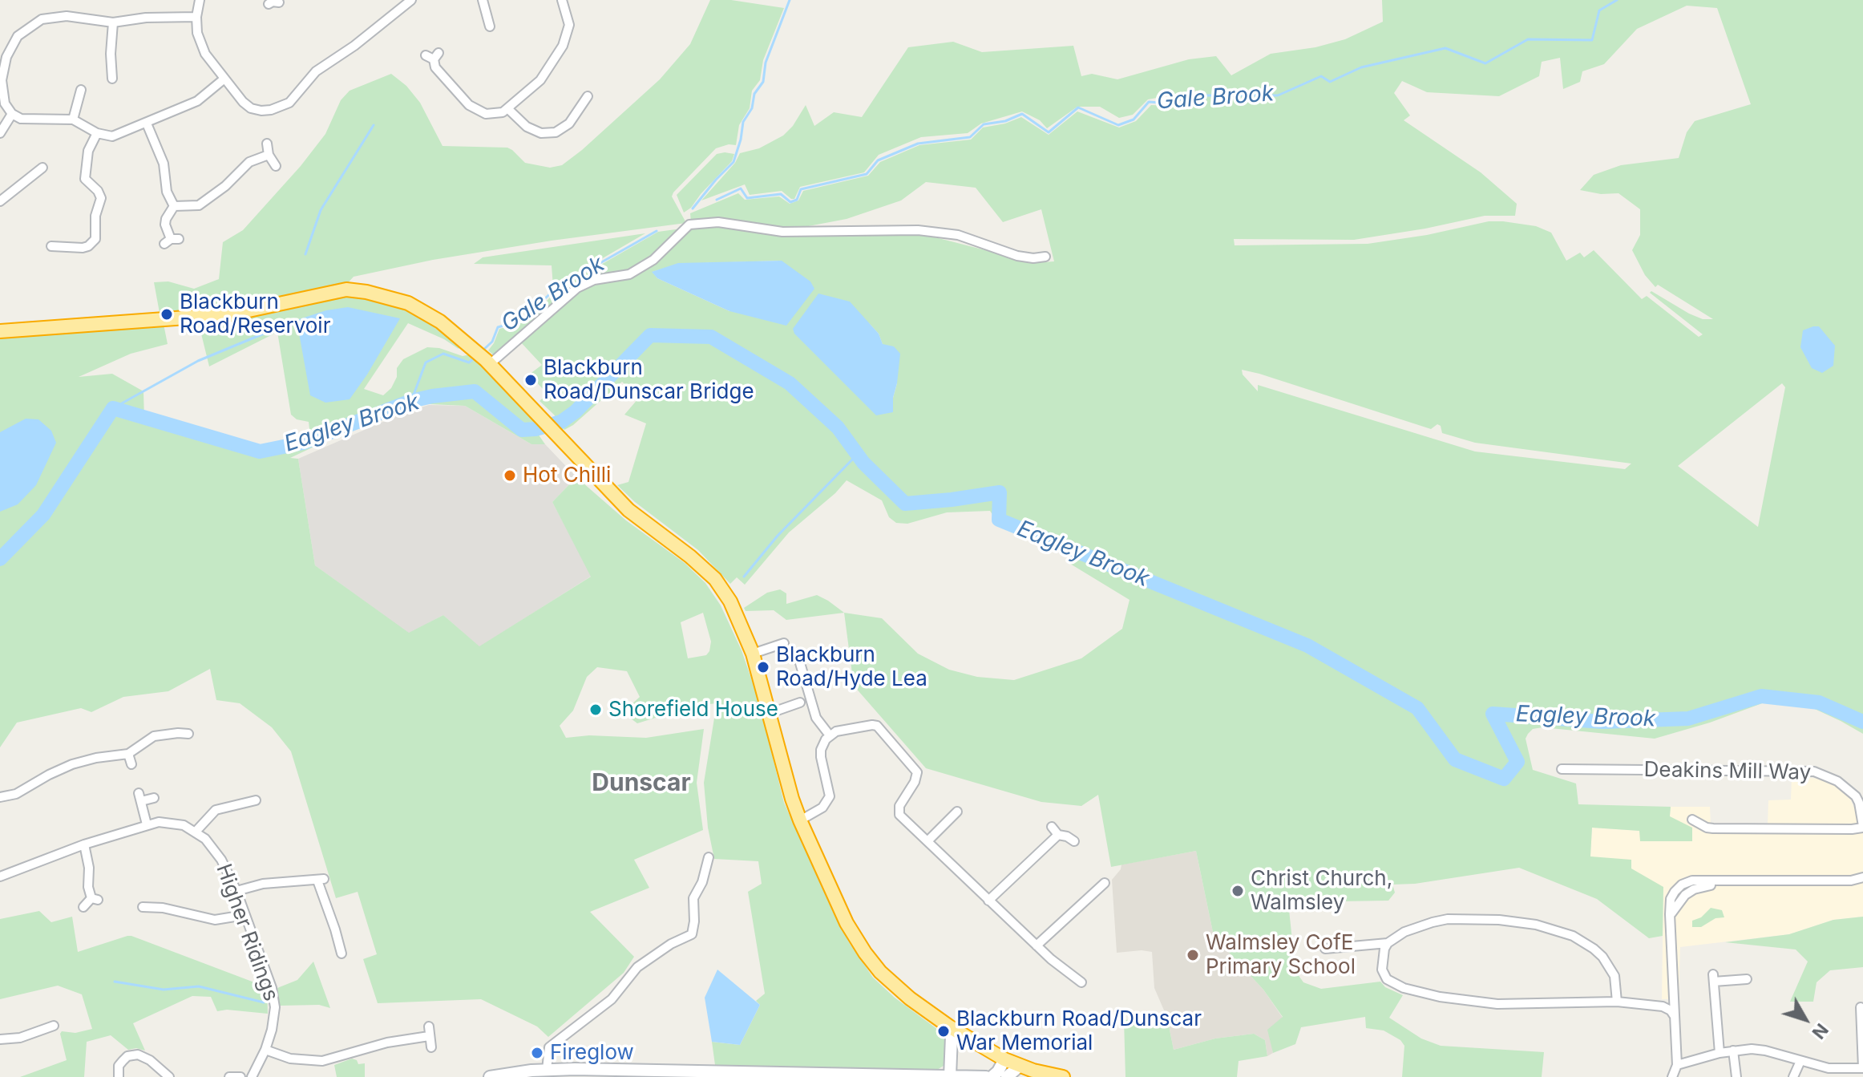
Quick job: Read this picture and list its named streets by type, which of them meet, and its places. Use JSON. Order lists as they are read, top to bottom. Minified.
{"streets":{"street":["Deakins Mill Way","Higher Ridings"]},"districts":["Dunscar"],"water":["Gale Brook","Eagley Brook"],"places":["Blackburn Road/Reservoir","Blackburn Road/Dunscar Bridge","Hot Chilli","Blackburn Road/Hyde Lea","Shorefield House","Christ Church, Walmsley","Walmsley CofE Primary School","Blackburn Road/Dunscar War Memorial","Fireglow"],"north":"bottom right"}
